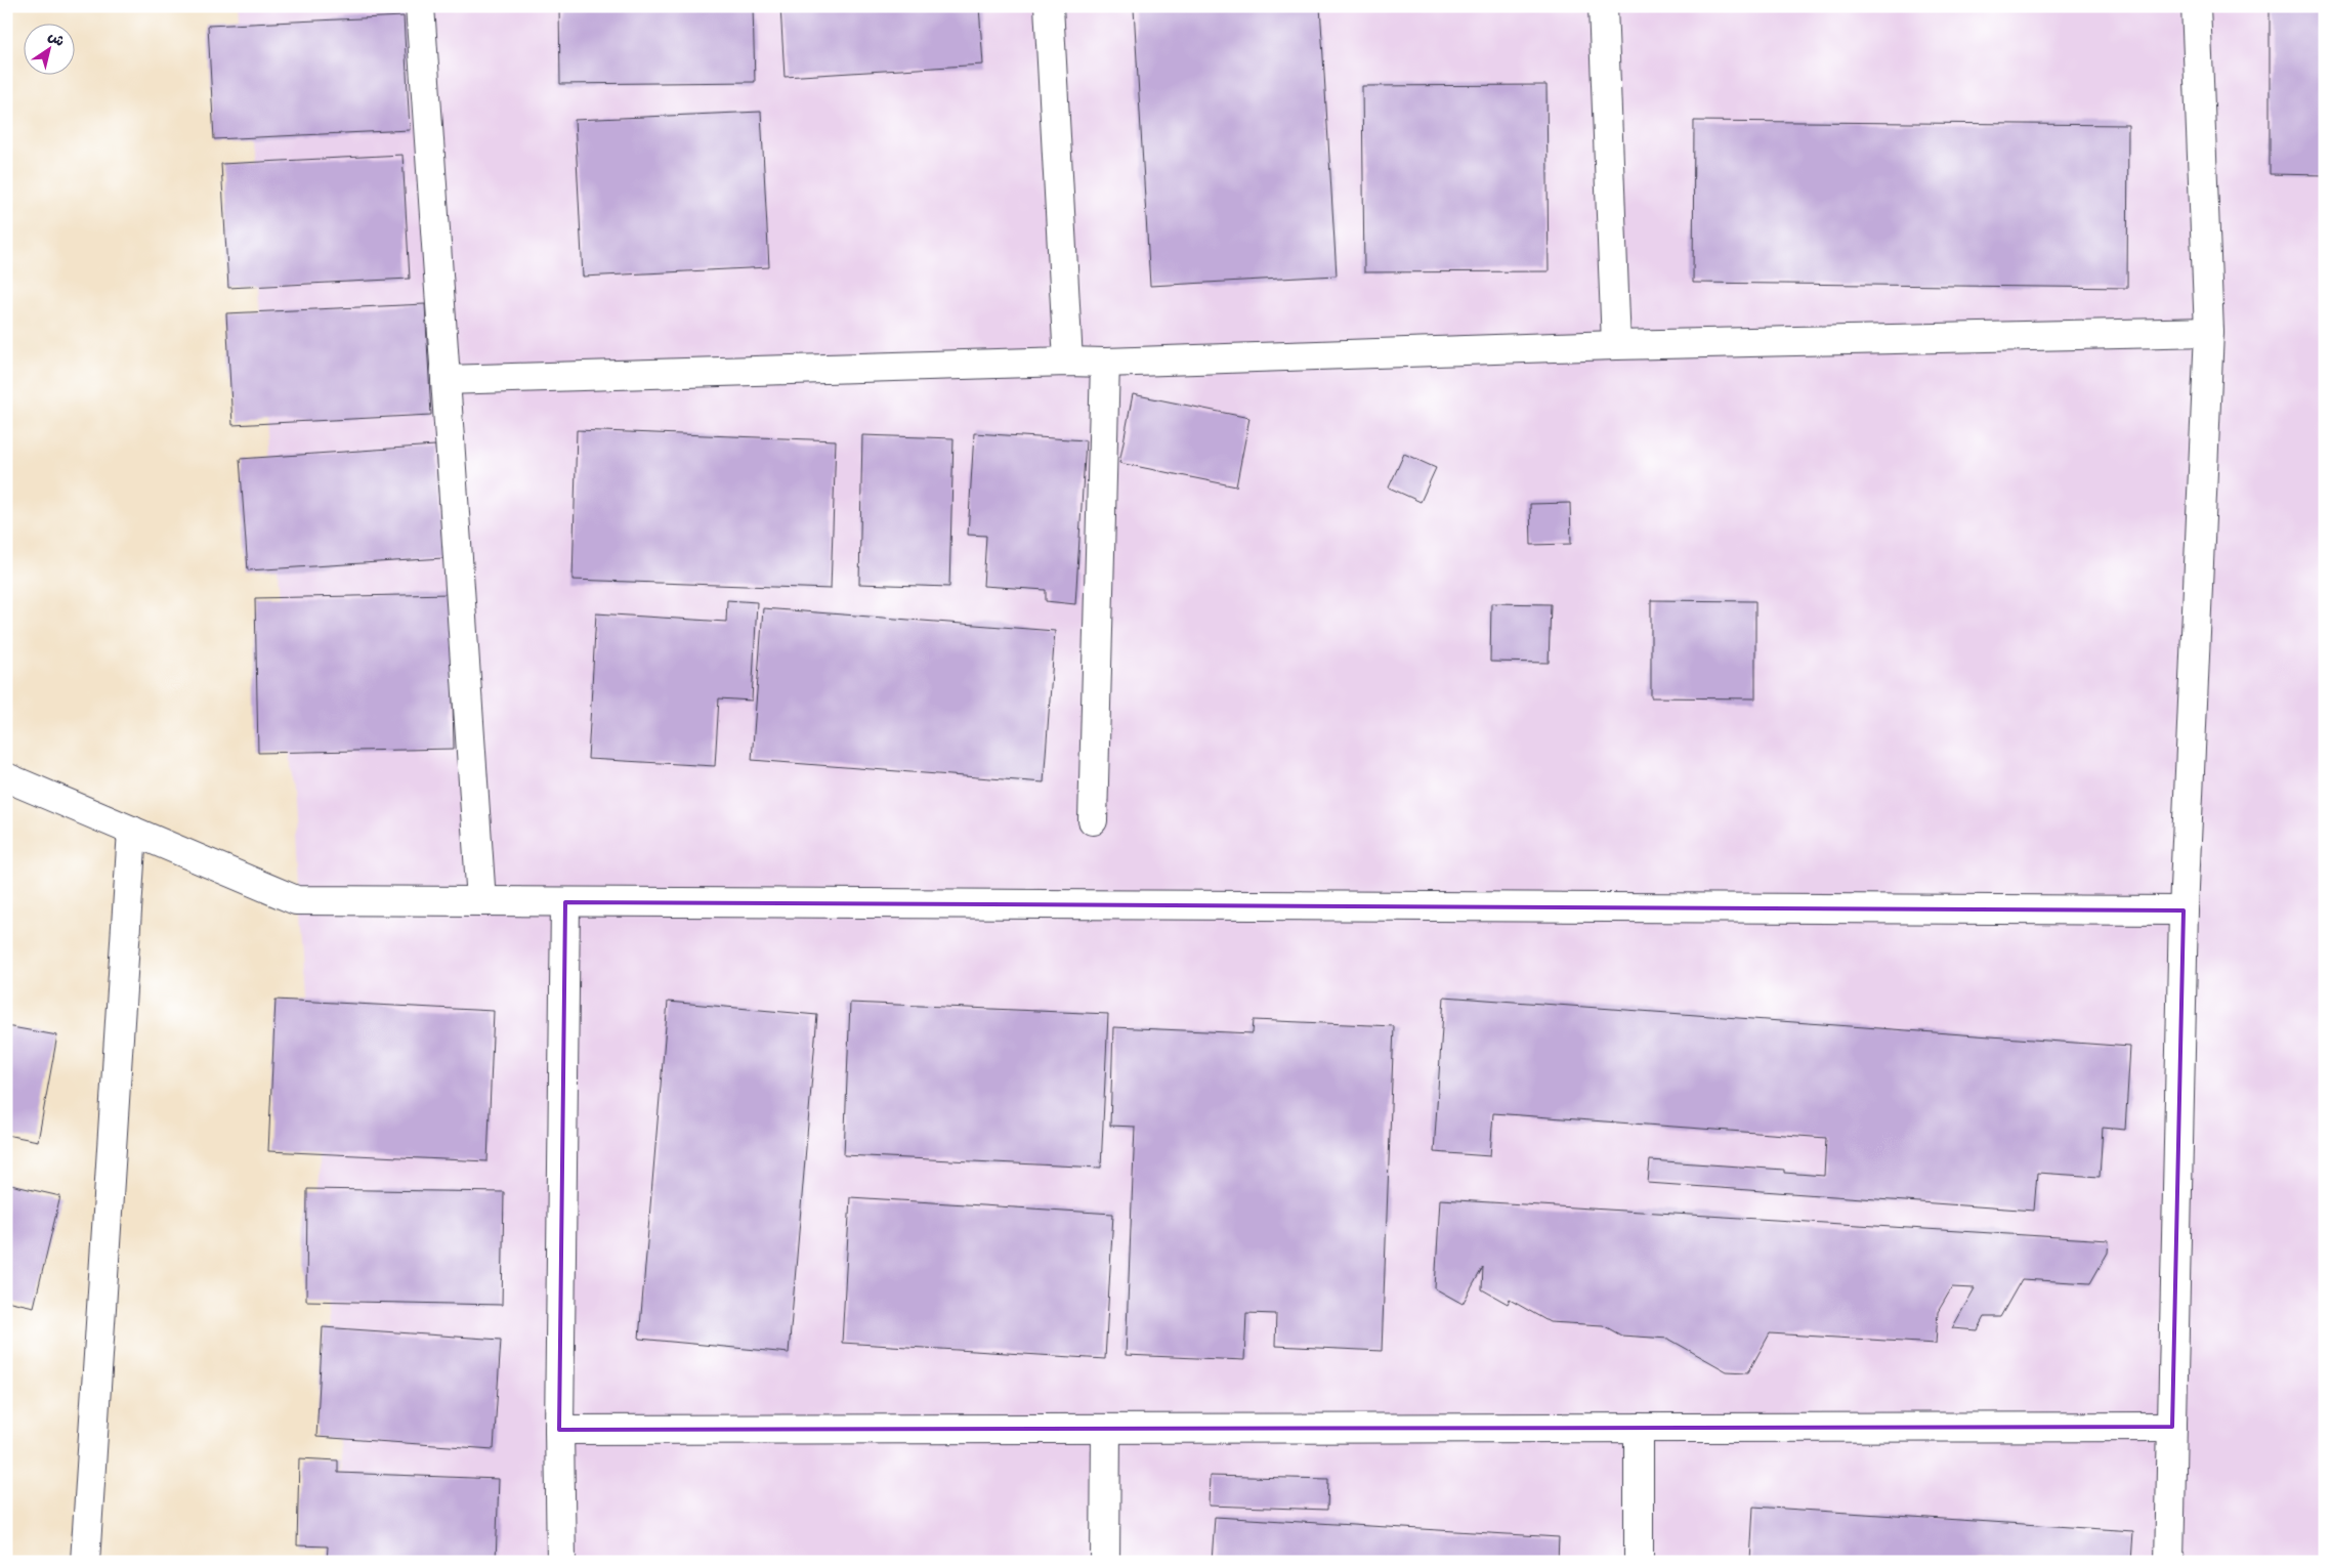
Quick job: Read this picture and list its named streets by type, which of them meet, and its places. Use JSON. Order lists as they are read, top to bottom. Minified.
{"north":"top right"}
